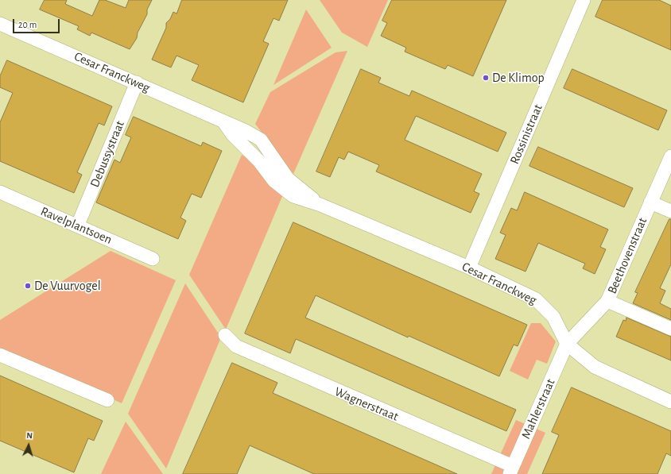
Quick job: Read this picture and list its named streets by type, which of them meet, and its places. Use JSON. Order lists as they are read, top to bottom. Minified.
{"streets":{"street":["Cesar Franckweg","Rossinistraat","Debussystraat","Ravelplantsoen","Beethovenstraat","Wagnerstraat","Mahlerstraat"]},"crossings":[["Cesar Franckweg","Rossinistraat"],["Cesar Franckweg","Debussystraat"],["Cesar Franckweg","Beethovenstraat"],["Cesar Franckweg","Mahlerstraat"],["Debussystraat","Ravelplantsoen"],["Beethovenstraat","Mahlerstraat"],["Wagnerstraat","Mahlerstraat"]],"places":["De Klimop","De Vuurvogel"],"scale_bar":"20 m","north":"top"}
